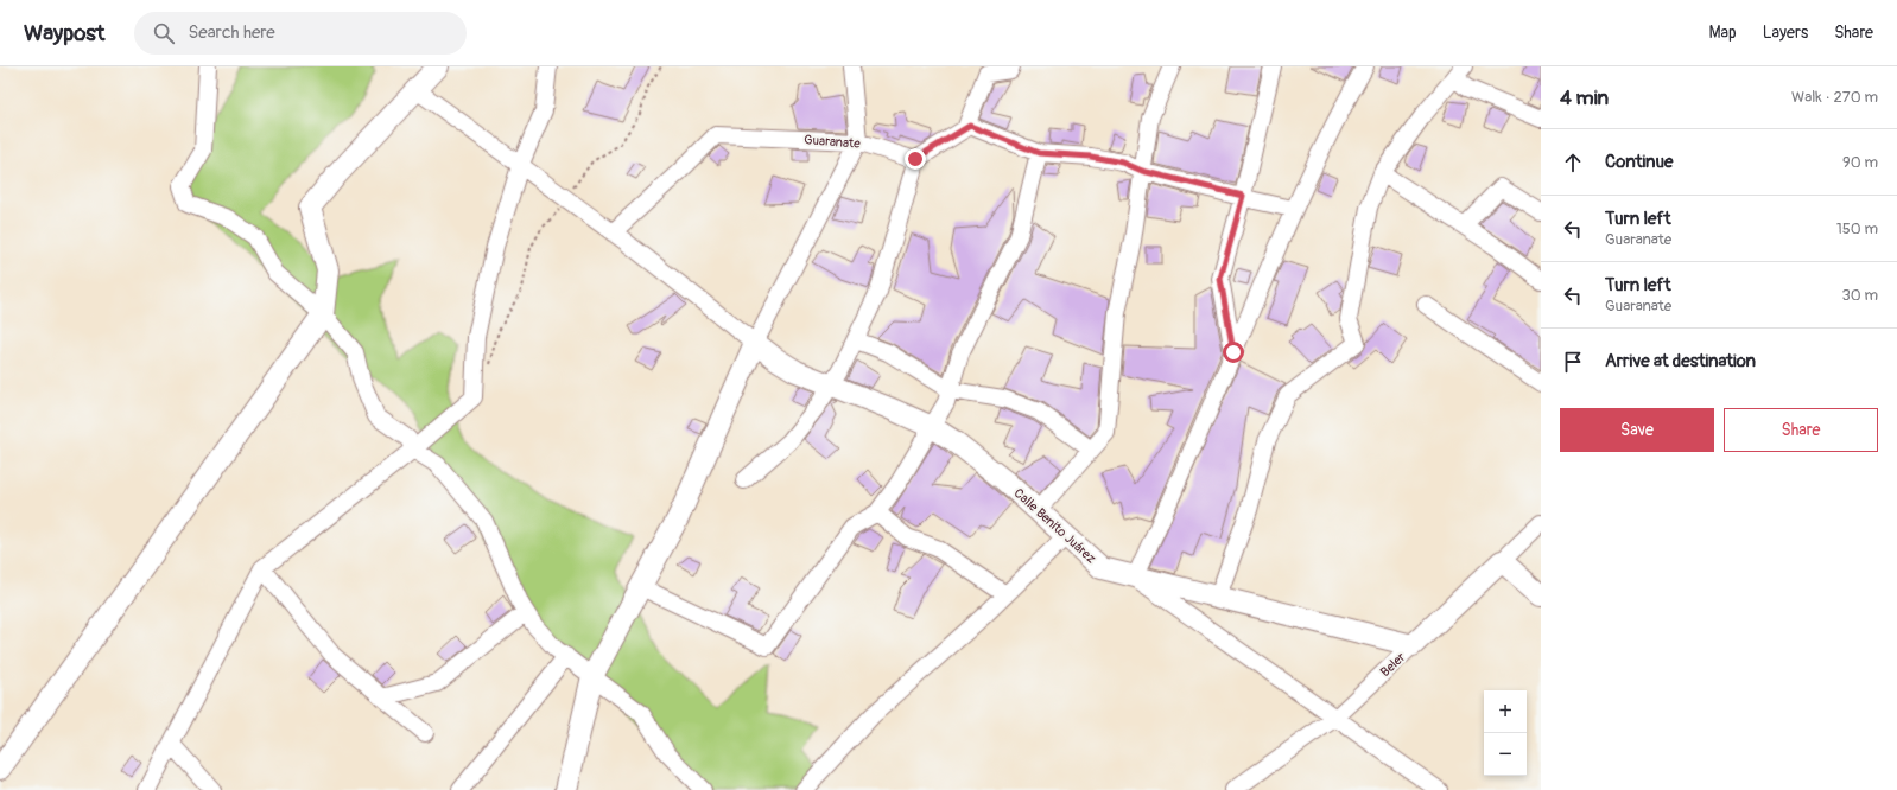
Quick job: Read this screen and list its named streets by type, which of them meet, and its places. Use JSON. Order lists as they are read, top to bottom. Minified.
{"streets":{"main road":["Calle Benito Juárez","Beler"],"street":["Guaranate"]},"crossings":[["Calle Benito Juárez","Beler"]],"page":{"header":"Waypost","search":"Search here","nav":["Map","Layers","Share"],"heading":["4 min","Walk · 270 m"],"list":[["Continue","90 m"],["Turn left","Guaranate","150 m"],["Turn left","Guaranate","30 m"],"Arrive at destination"],"buttons":["Save","Share"],"map_buttons":["+","−"]}}
